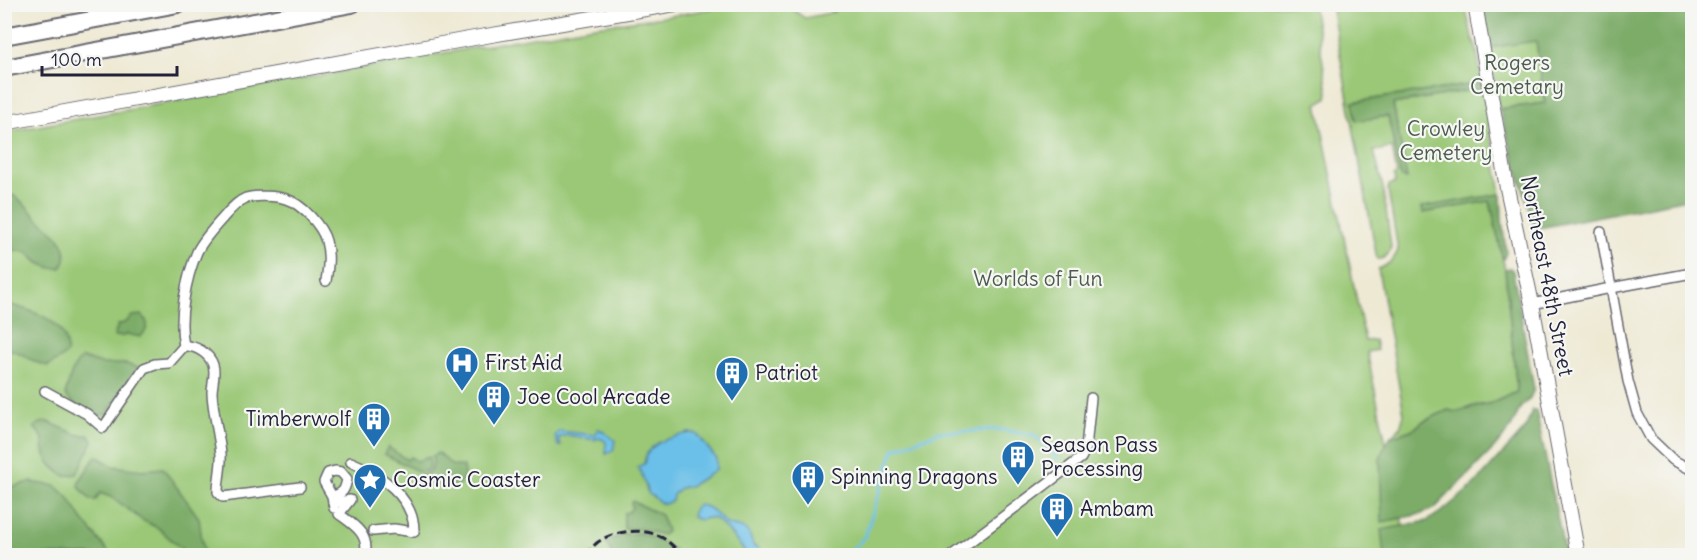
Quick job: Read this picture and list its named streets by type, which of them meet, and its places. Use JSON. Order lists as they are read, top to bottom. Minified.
{"streets":{"main road":["Northeast 48th Street"]},"parks":["Rogers Cemetary","Crowley Cemetery","Worlds of Fun"],"places":{"hospital":["First Aid"],"building":["Patriot","Joe Cool Arcade","Timberwolf","Season Pass Processing","Spinning Dragons","Ambam"],"place":["Cosmic Coaster"]},"scale_bar":"100 m"}
